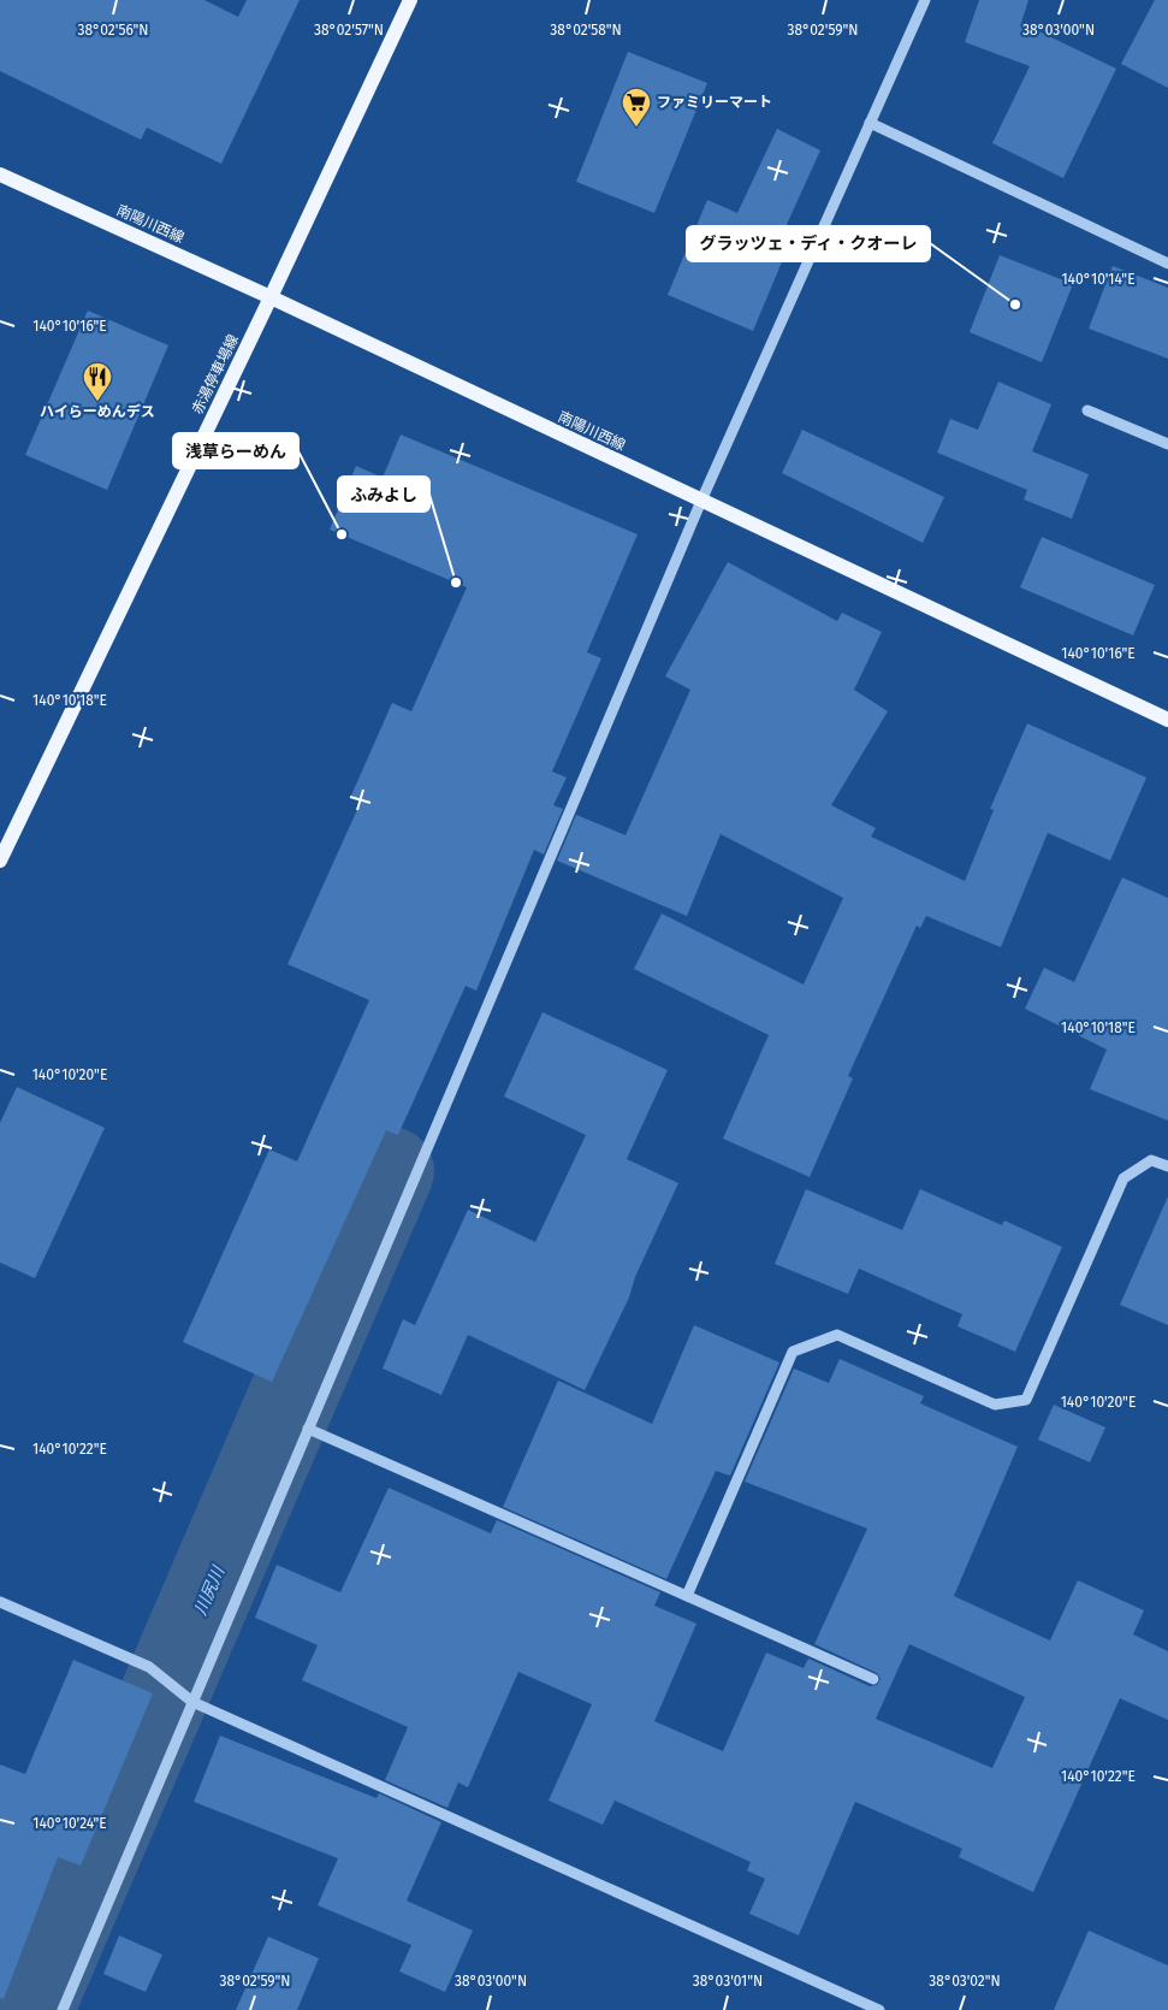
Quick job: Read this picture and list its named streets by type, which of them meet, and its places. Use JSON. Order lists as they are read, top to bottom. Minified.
{"streets":{"main road":["南陽川西線","赤湯停車場線"]},"crossings":[["南陽川西線","赤湯停車場線"]],"water":["川尻川"],"places":{"supermarket":["ファミリーマート"],"other":["グラッツェ・ディ・クオーレ","浅草らーめん","ふみよし"],"restaurant":["ハイらーめんデス"]},"coordinates":["38°02'56\"N","38°02'57\"N","38°02'58\"N","38°02'59\"N","38°03'00\"N","140°10'14\"E","140°10'16\"E","140°10'18\"E","140°10'20\"E","140°10'22\"E","140°10'24\"E","38°03'01\"N","38°03'02\"N"]}
